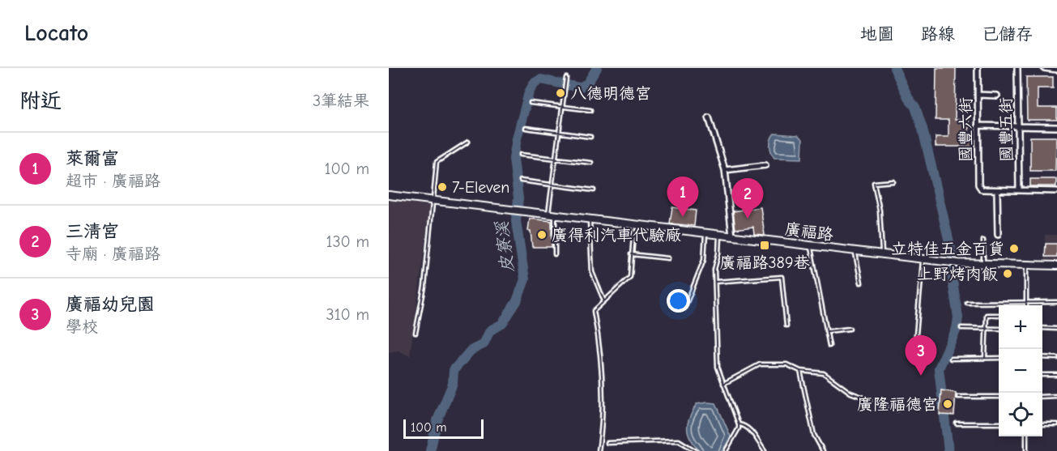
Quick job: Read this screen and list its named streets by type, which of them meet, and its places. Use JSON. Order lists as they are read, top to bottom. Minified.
{"streets":{"street":["國豐六街","國豐五街","廣福路"]},"water":["皮寮溪"],"places":{"other":["八德明德宮","7-Eleven","廣得利汽車代驗廠","立特佳五金百貨","上野烤肉飯","廣隆福德宮"],"transit":["廣福路389巷"]},"scale_bar":"100 m","page":{"header":"Locato","nav":["地圖","路線","已儲存"],"heading":["附近","3筆結果"],"list":[{"mark":"1","name":"萊爾富","note":"超市 · 廣福路","value":"100 m"},{"mark":"2","name":"三清宮","note":"寺廟 · 廣福路","value":"130 m"},{"mark":"3","name":"廣福幼兒園","note":"學校","value":"310 m"}],"pins":["1","2","3"],"map_buttons":["+","−"],"scale":"100 m"}}
